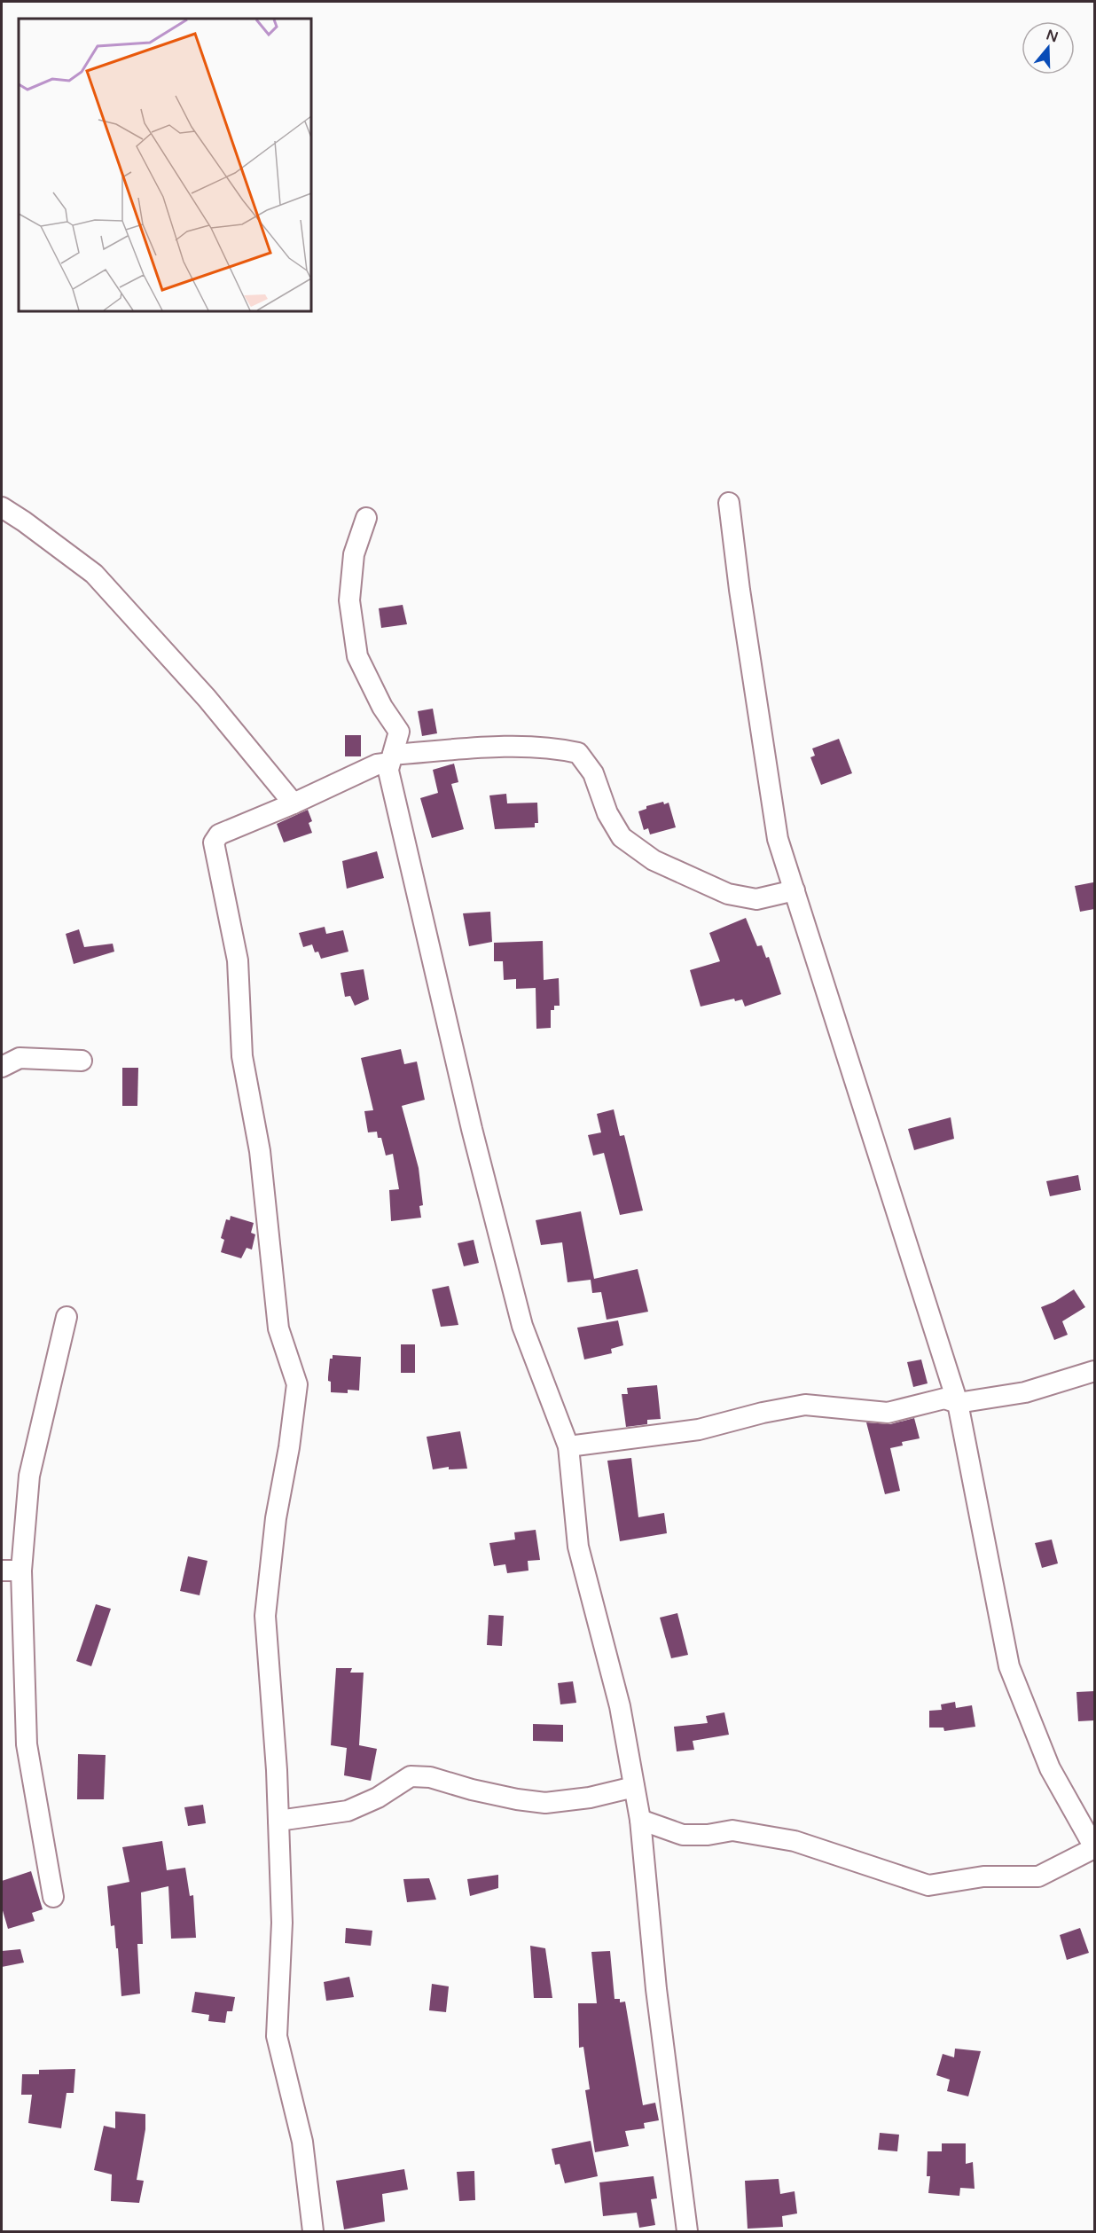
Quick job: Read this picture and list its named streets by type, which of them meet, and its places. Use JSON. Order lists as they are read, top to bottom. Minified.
{"north":"top"}
